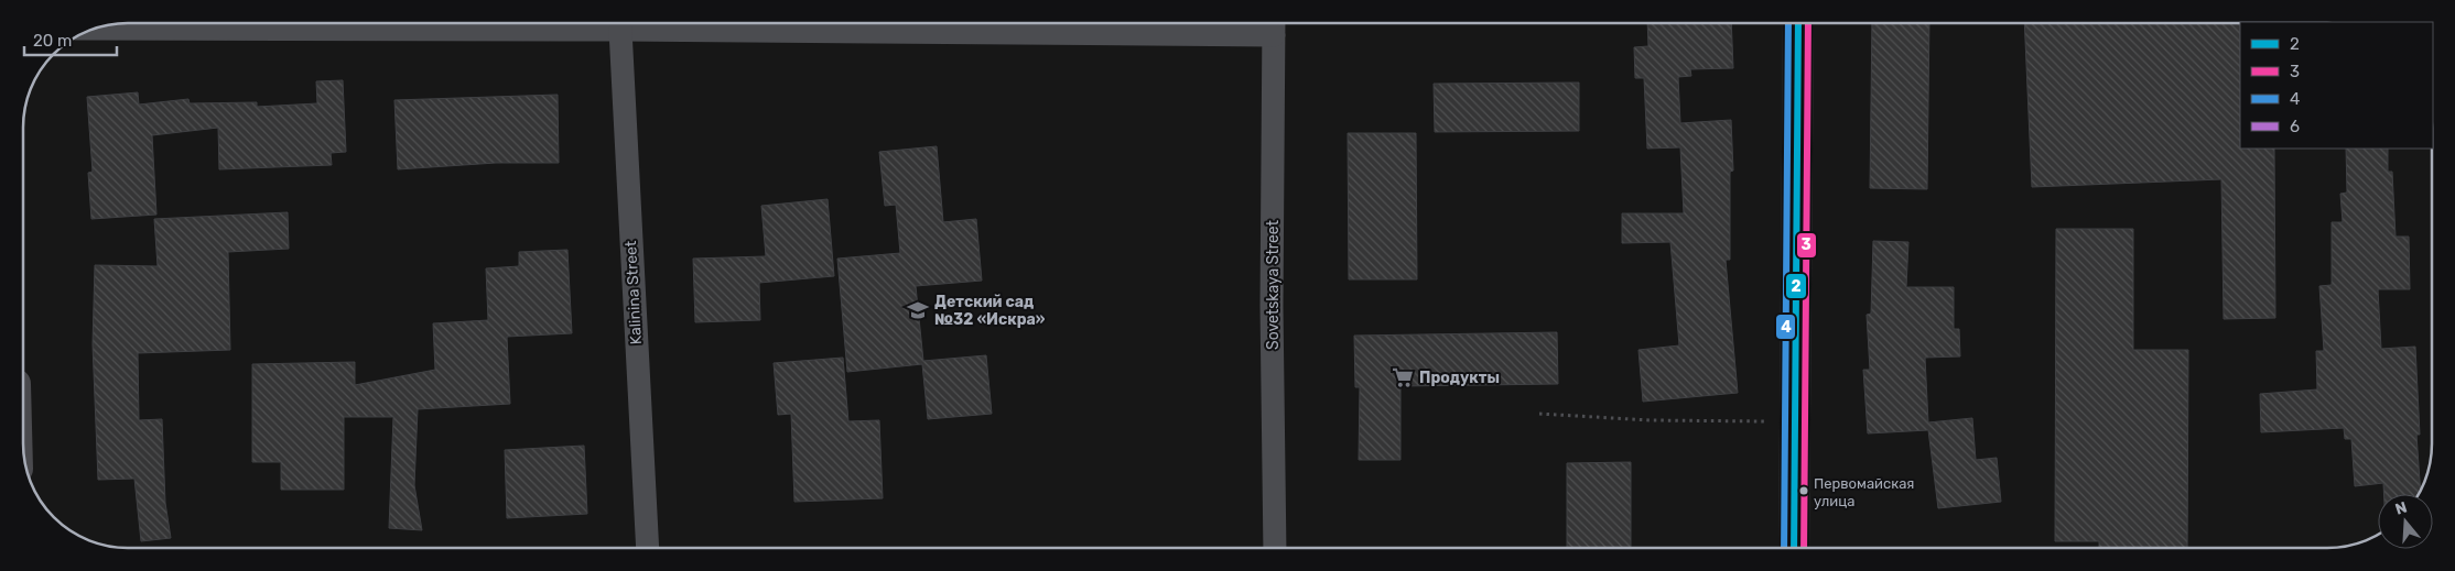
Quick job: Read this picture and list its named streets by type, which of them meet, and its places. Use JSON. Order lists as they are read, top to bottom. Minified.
{"streets":{"street":["Sovetskaya Street","Kalinina Street"]},"places":{"school or university":["Детский сад №32 «Искра»"],"supermarket":["Продукты"],"other":["Первомайская улица"]},"lines":["transit line 2","transit line 3","transit line 4"],"legend":["2","3","4","6"],"scale_bar":"20 m","north":"top"}
